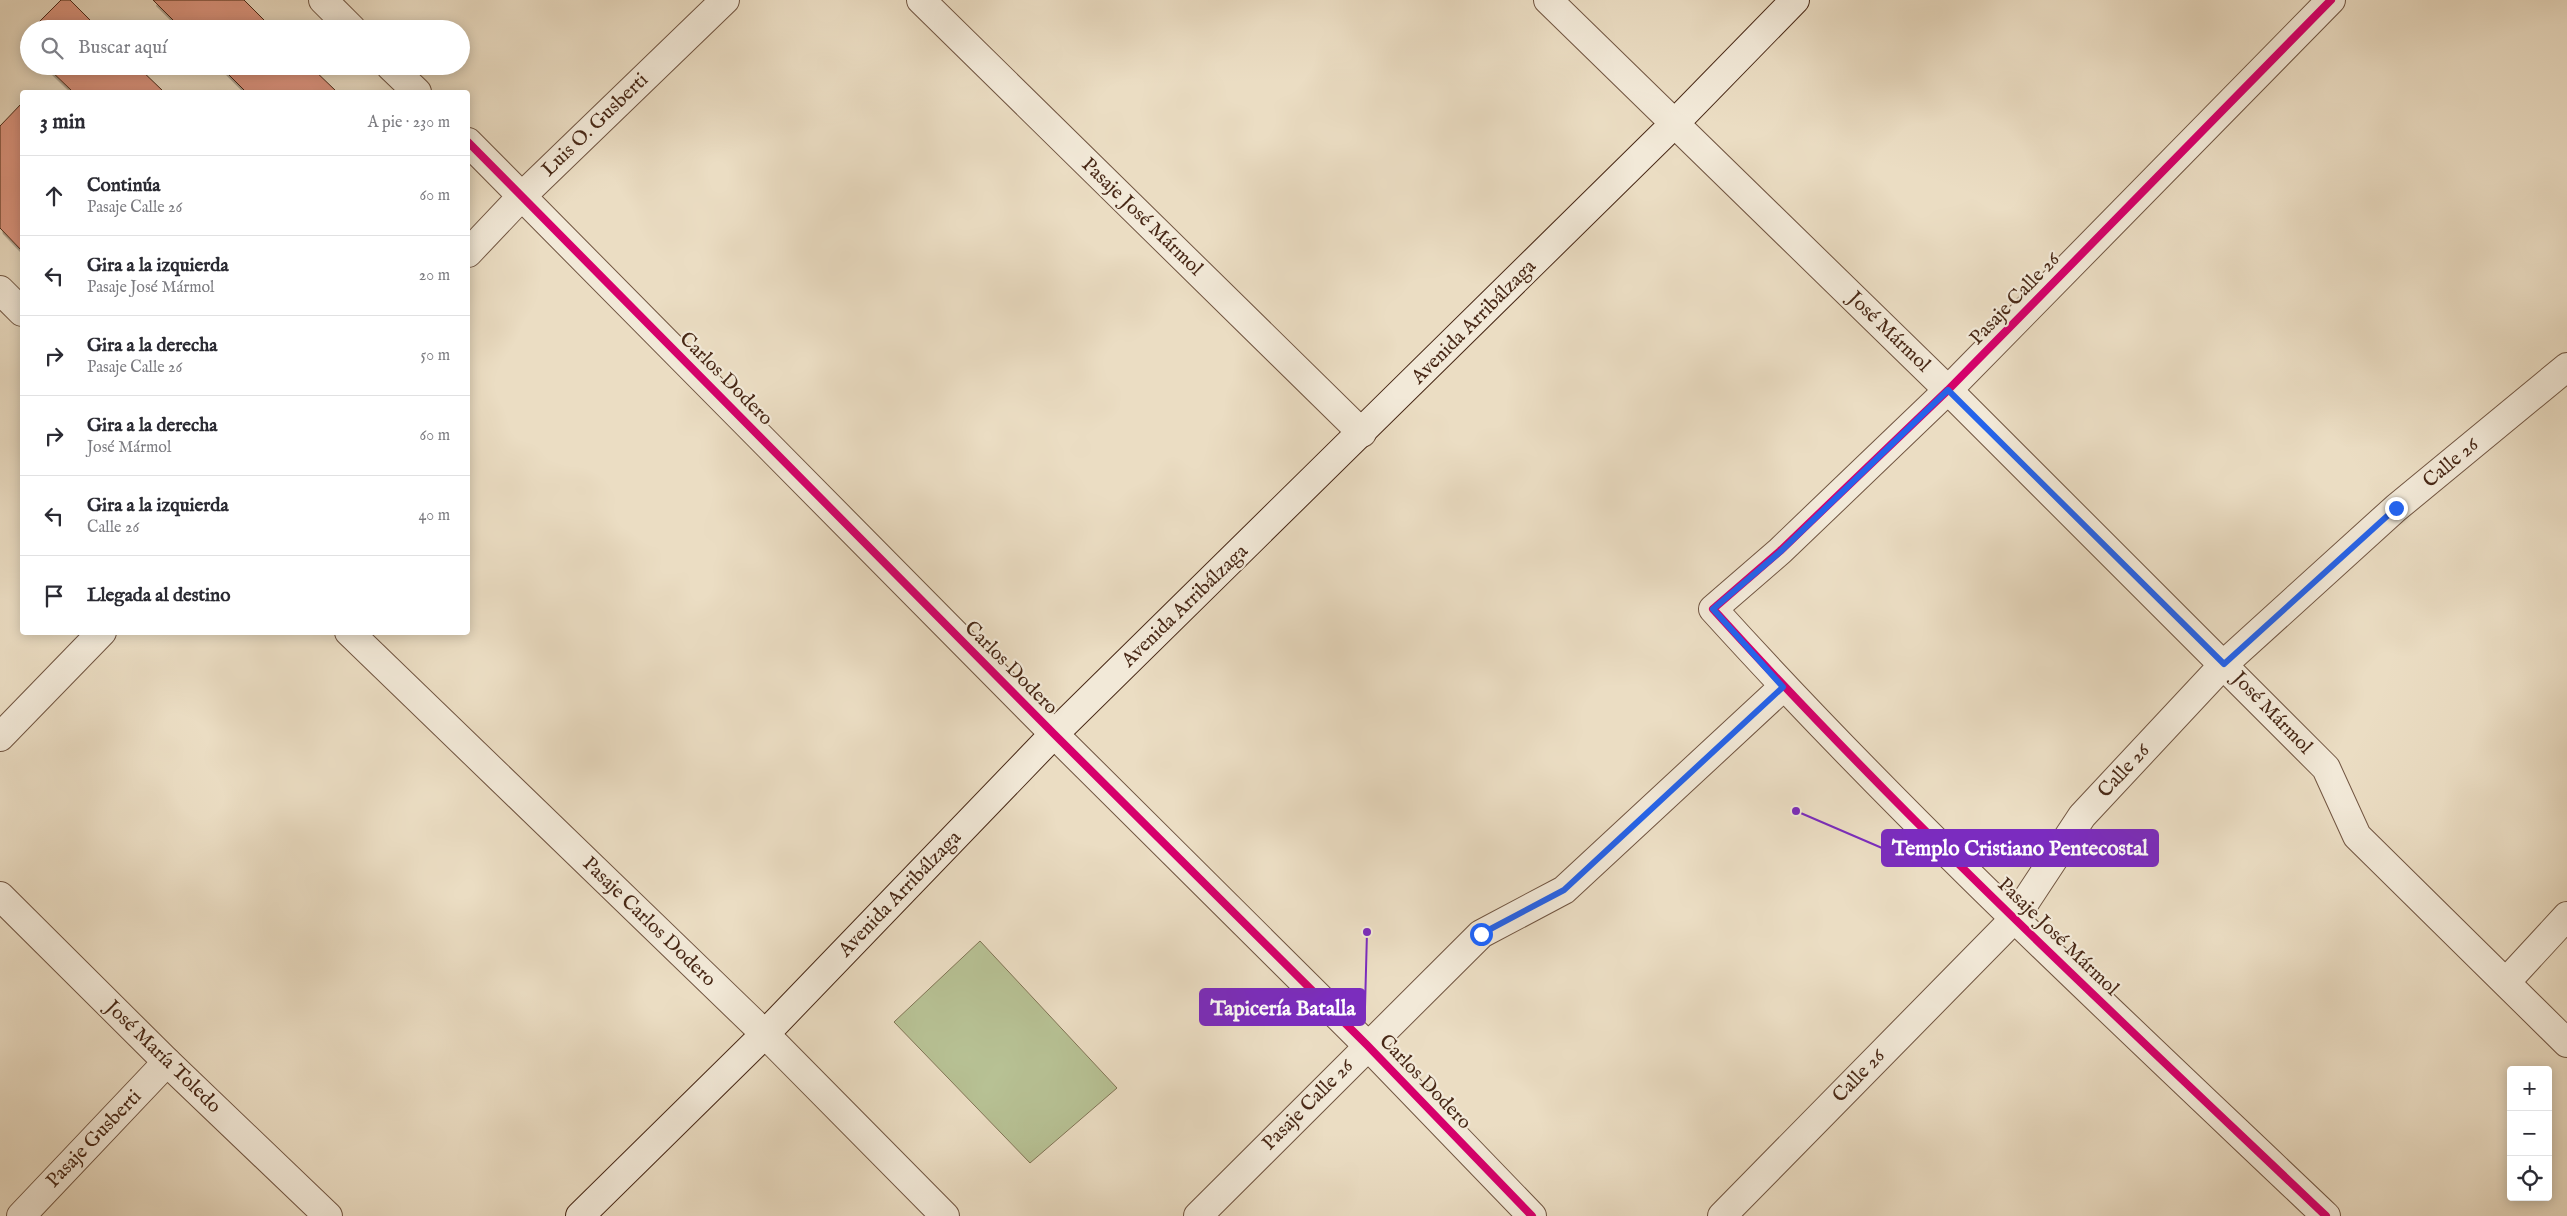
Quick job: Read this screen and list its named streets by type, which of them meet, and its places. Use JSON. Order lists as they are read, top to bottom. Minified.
{"streets":{"street":["Luis O. Gusberti","Pasaje José Mármol","Pasaje Calle 26","Avenida Arribálzaga","José Mármol","Carlos Dodero","Calle 26","Pasaje Carlos Dodero","José María Toledo","Pasaje Gusberti"]},"crossings":[["Luis O. Gusberti","Carlos Dodero"],["Pasaje José Mármol","Pasaje Calle 26"],["Pasaje José Mármol","Avenida Arribálzaga"],["Pasaje José Mármol","Calle 26"],["Pasaje Calle 26","José Mármol"],["Pasaje Calle 26","Carlos Dodero"],["Avenida Arribálzaga","José Mármol"],["Avenida Arribálzaga","Carlos Dodero"],["Avenida Arribálzaga","Pasaje Carlos Dodero"],["José Mármol","Calle 26"],["José María Toledo","Pasaje Gusberti"]],"places":["Templo Cristiano Pentecostal","Tapicería Batalla"],"page":{"search":"Buscar aquí","heading":["3 min","A pie · 230 m"],"list":[["Continúa","Pasaje Calle 26","60 m"],["Gira a la izquierda","Pasaje José Mármol","20 m"],["Gira a la derecha","Pasaje Calle 26","50 m"],["Gira a la derecha","José Mármol","60 m"],["Gira a la izquierda","Calle 26","40 m"],"Llegada al destino"],"map_buttons":["+","−"]}}
